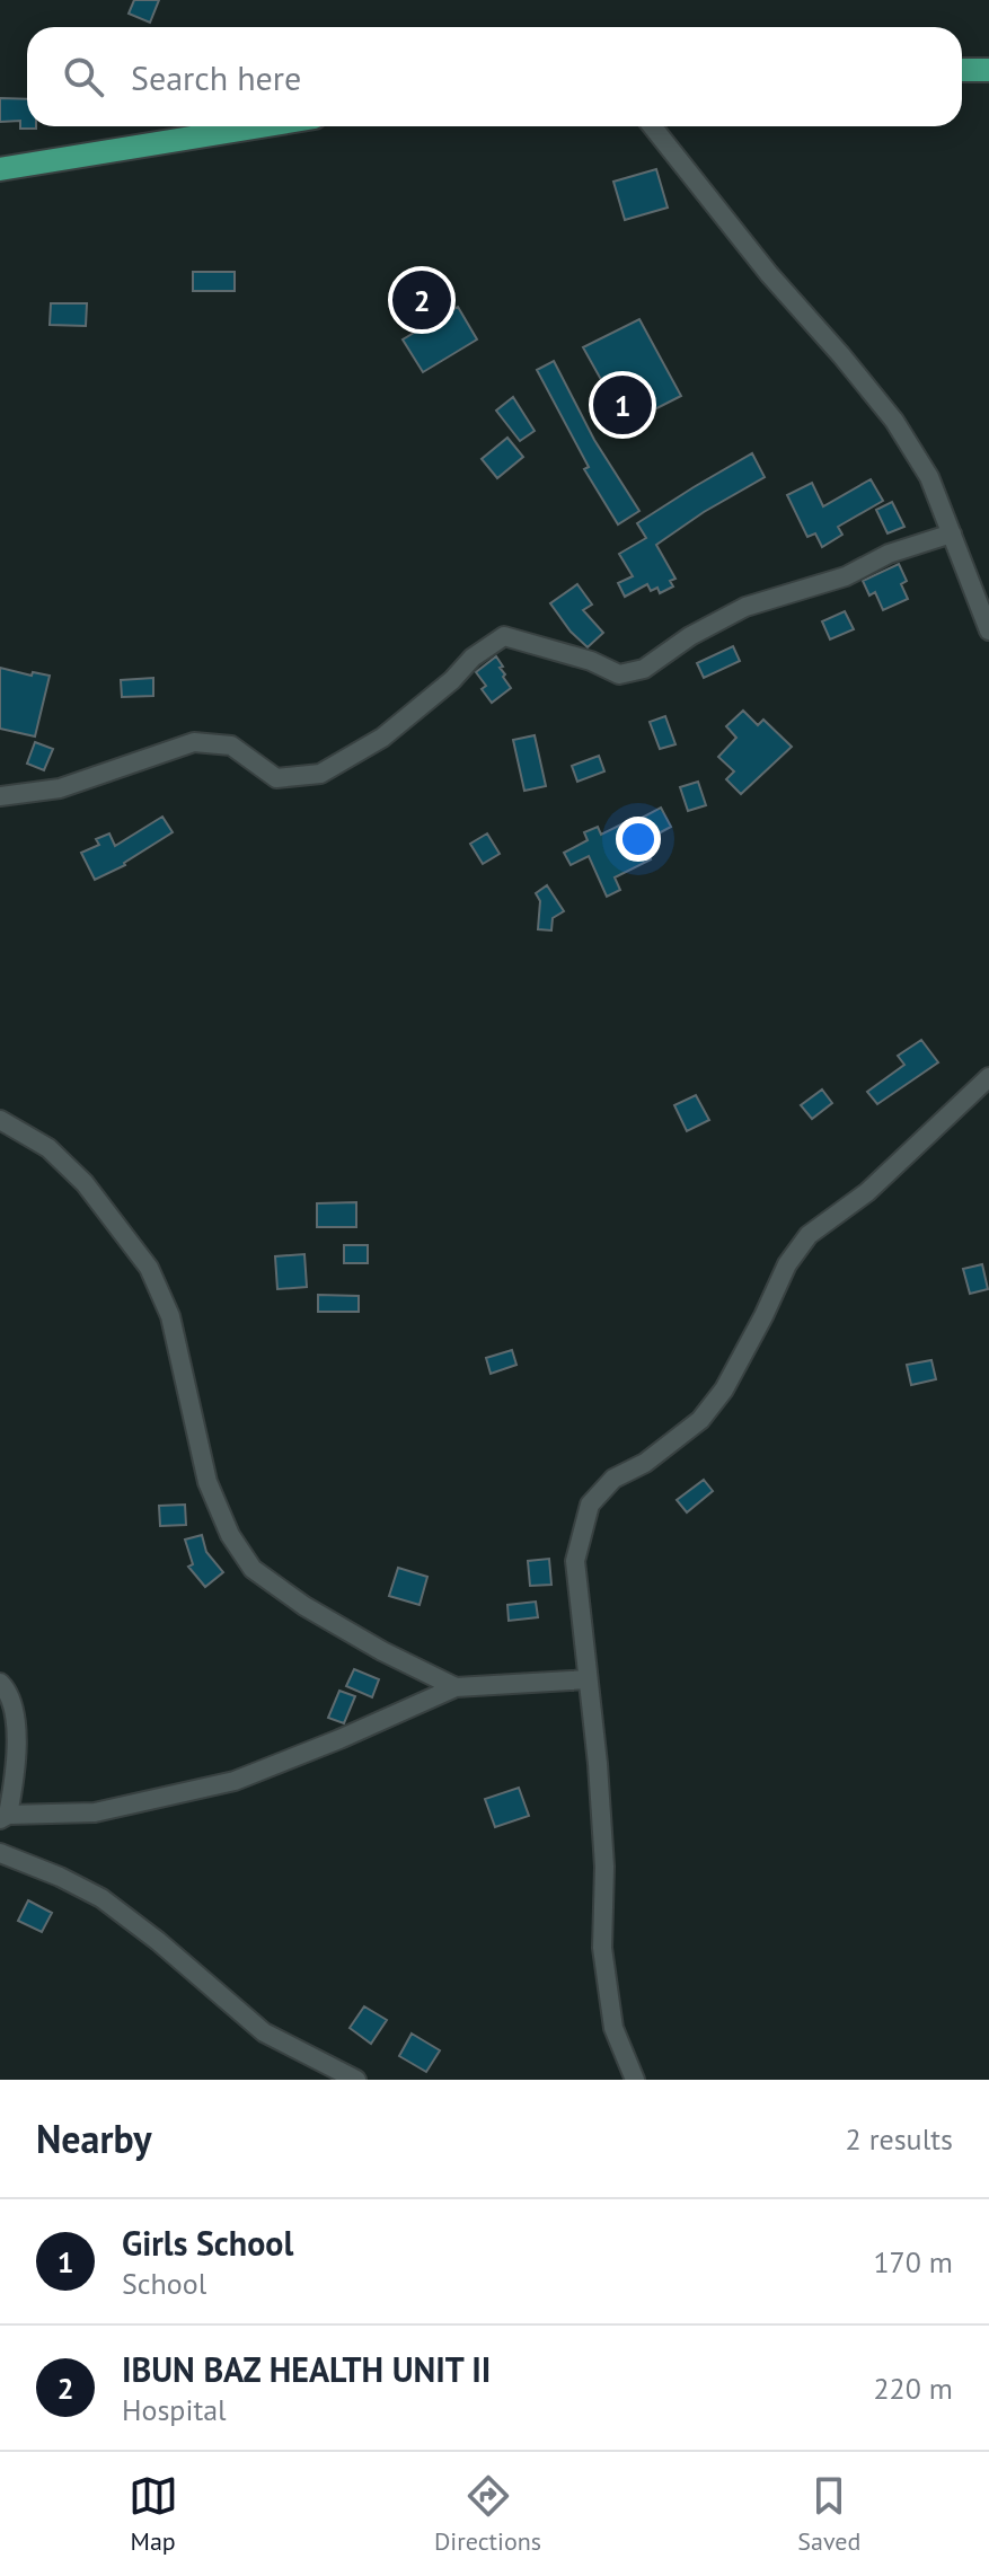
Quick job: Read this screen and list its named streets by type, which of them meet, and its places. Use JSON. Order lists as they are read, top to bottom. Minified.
{"page":{"search":"Search here","pins":["2","1"],"heading":["Nearby","2 results"],"list":[{"mark":"1","name":"Girls School","note":"School","value":"170 m"},{"mark":"2","name":"IBUN BAZ HEALTH UNIT II","note":"Hospital","value":"220 m"}],"nav":["Map","Directions","Saved"]}}
